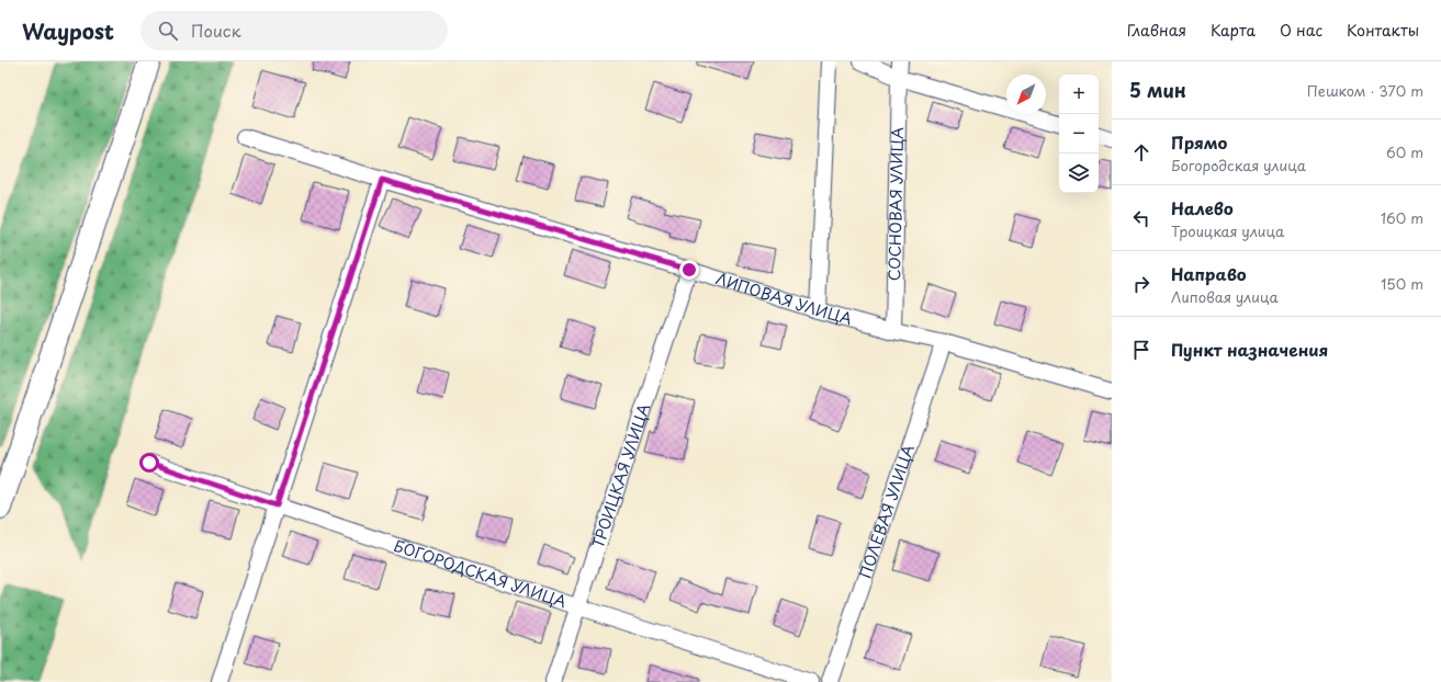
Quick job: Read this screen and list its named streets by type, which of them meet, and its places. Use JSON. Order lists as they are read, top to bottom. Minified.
{"streets":{"street":["СОСНОВАЯ УЛИЦА","ЛИПОВАЯ УЛИЦА","ТРОИЦКАЯ УЛИЦА","ПОЛЕВАЯ УЛИЦА","БОГОРОДСКАЯ УЛИЦА"]},"crossings":[["СОСНОВАЯ УЛИЦА","ЛИПОВАЯ УЛИЦА"],["ЛИПОВАЯ УЛИЦА","ТРОИЦКАЯ УЛИЦА"],["ЛИПОВАЯ УЛИЦА","ПОЛЕВАЯ УЛИЦА"],["ТРОИЦКАЯ УЛИЦА","БОГОРОДСКАЯ УЛИЦА"]],"north":"bottom left","page":{"header":"Waypost","search":"Поиск","nav":["Главная","Карта","О нас","Контакты"],"heading":["5 мин","Пешком · 370 m"],"map_buttons":["+","−"],"list":[["Прямо","Богородская улица","60 m"],["Налево","Троицкая улица","160 m"],["Направо","Липовая улица","150 m"],"Пункт назначения"]}}
